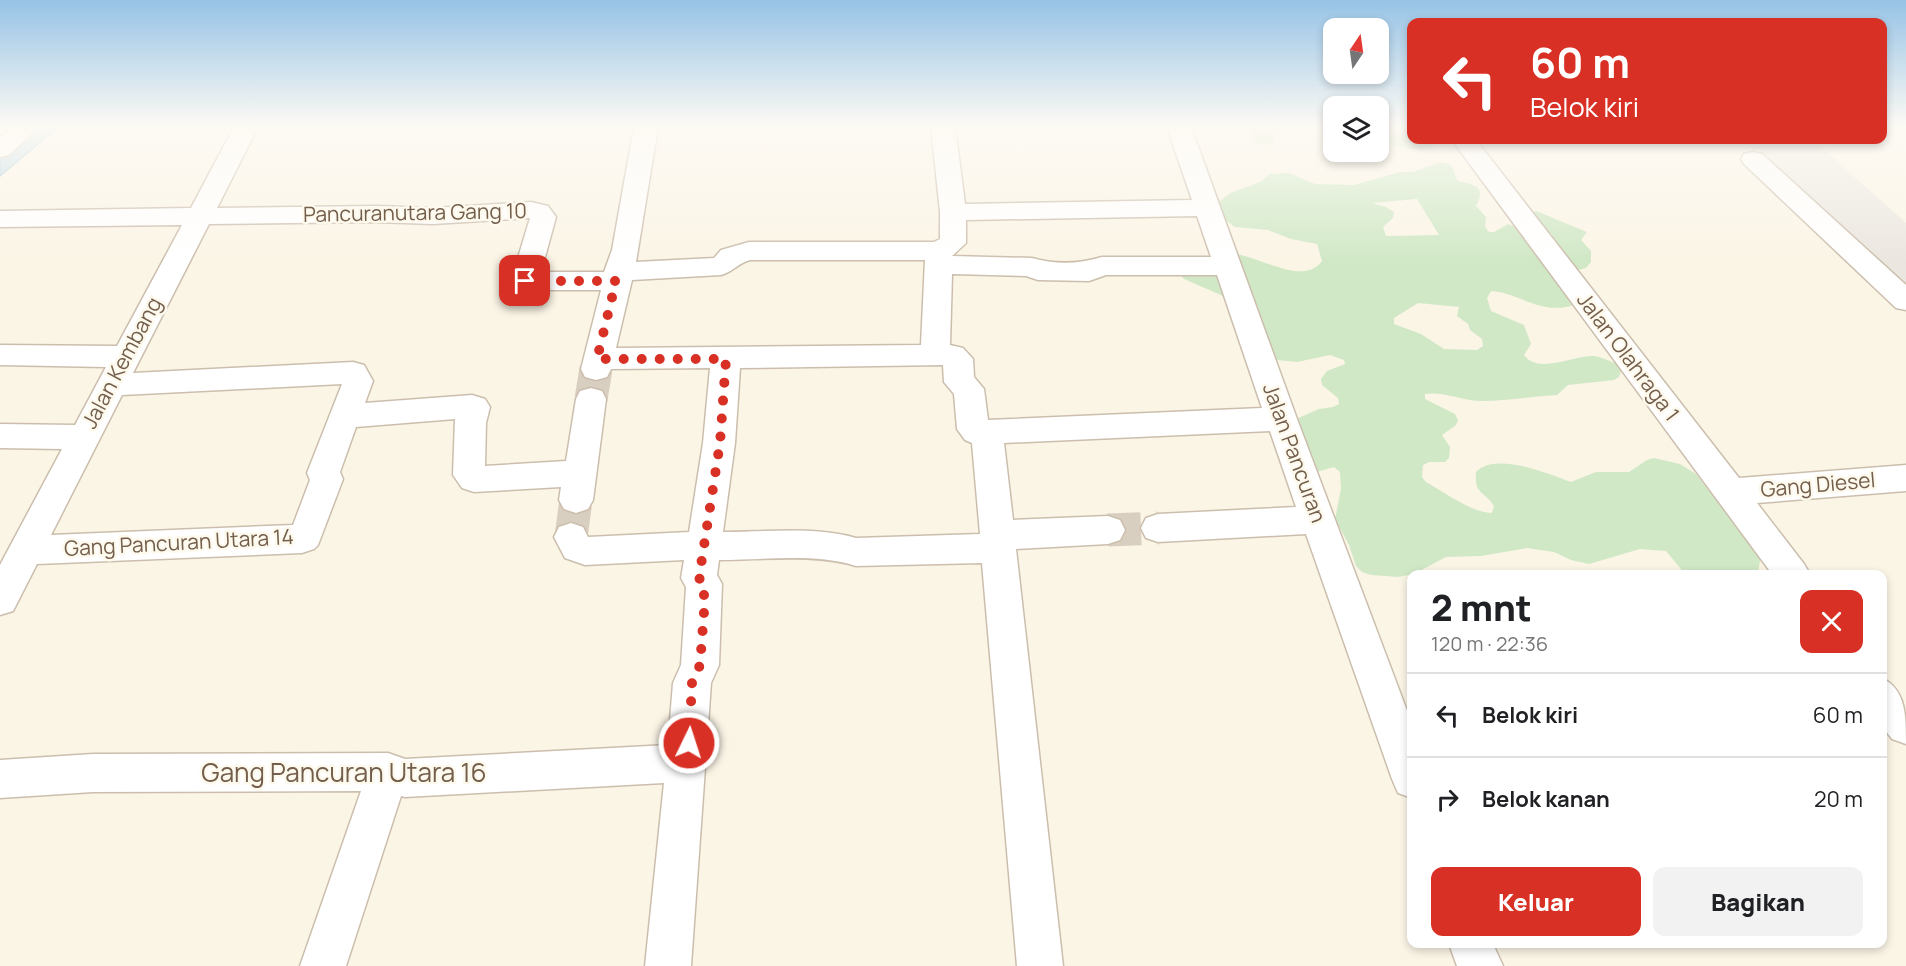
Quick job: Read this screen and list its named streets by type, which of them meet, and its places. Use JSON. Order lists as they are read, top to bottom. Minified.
{"streets":{"street":["Pancuranutara Gang 10","Jalan Olahraga 1","Jalan Kembang","Jalan Pancuran","Gang Diesel","Gang Pancuran Utara 14","Gang Pancuran Utara 16"]},"crossings":[["Pancuranutara Gang 10","Jalan Kembang"],["Jalan Olahraga 1","Gang Diesel"],["Jalan Kembang","Gang Pancuran Utara 14"]],"north":"top","page":{"turn":["60 m","Belok kiri"],"heading":["2 mnt","120 m · 22:36"],"list":[{"name":"Belok kiri","value":"60 m"},{"name":"Belok kanan","value":"20 m"}],"buttons":["Keluar","Bagikan"]}}
